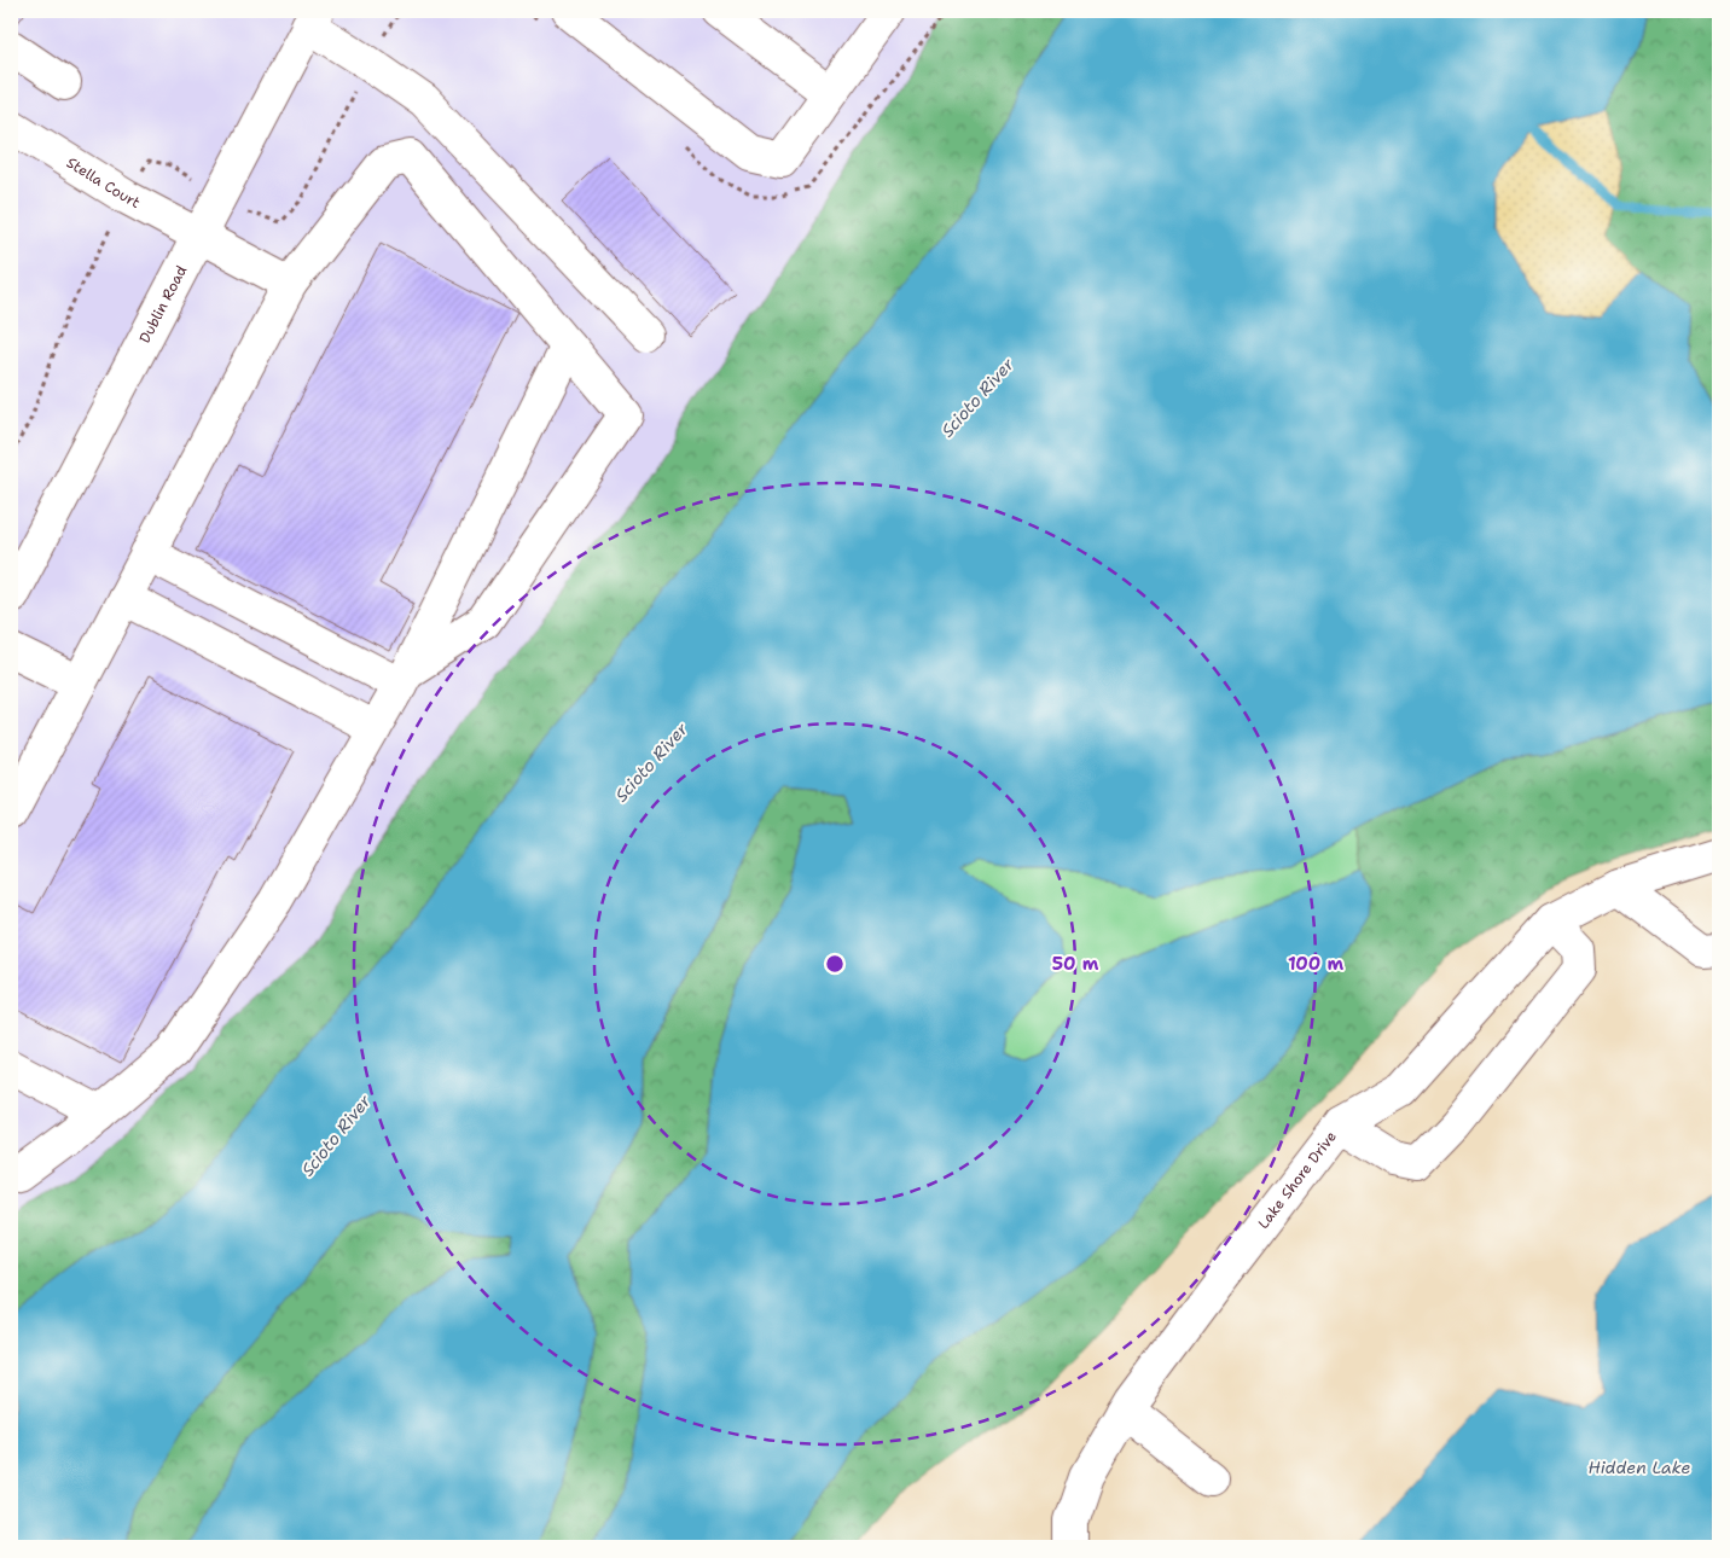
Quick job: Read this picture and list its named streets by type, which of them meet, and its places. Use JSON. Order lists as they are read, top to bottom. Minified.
{"streets":{"street":["Stella Court","Dublin Road","Lake Shore Drive"]},"crossings":[["Stella Court","Dublin Road"]],"water":["Scioto River","Hidden Lake"],"rings":["50 m","100 m"]}
